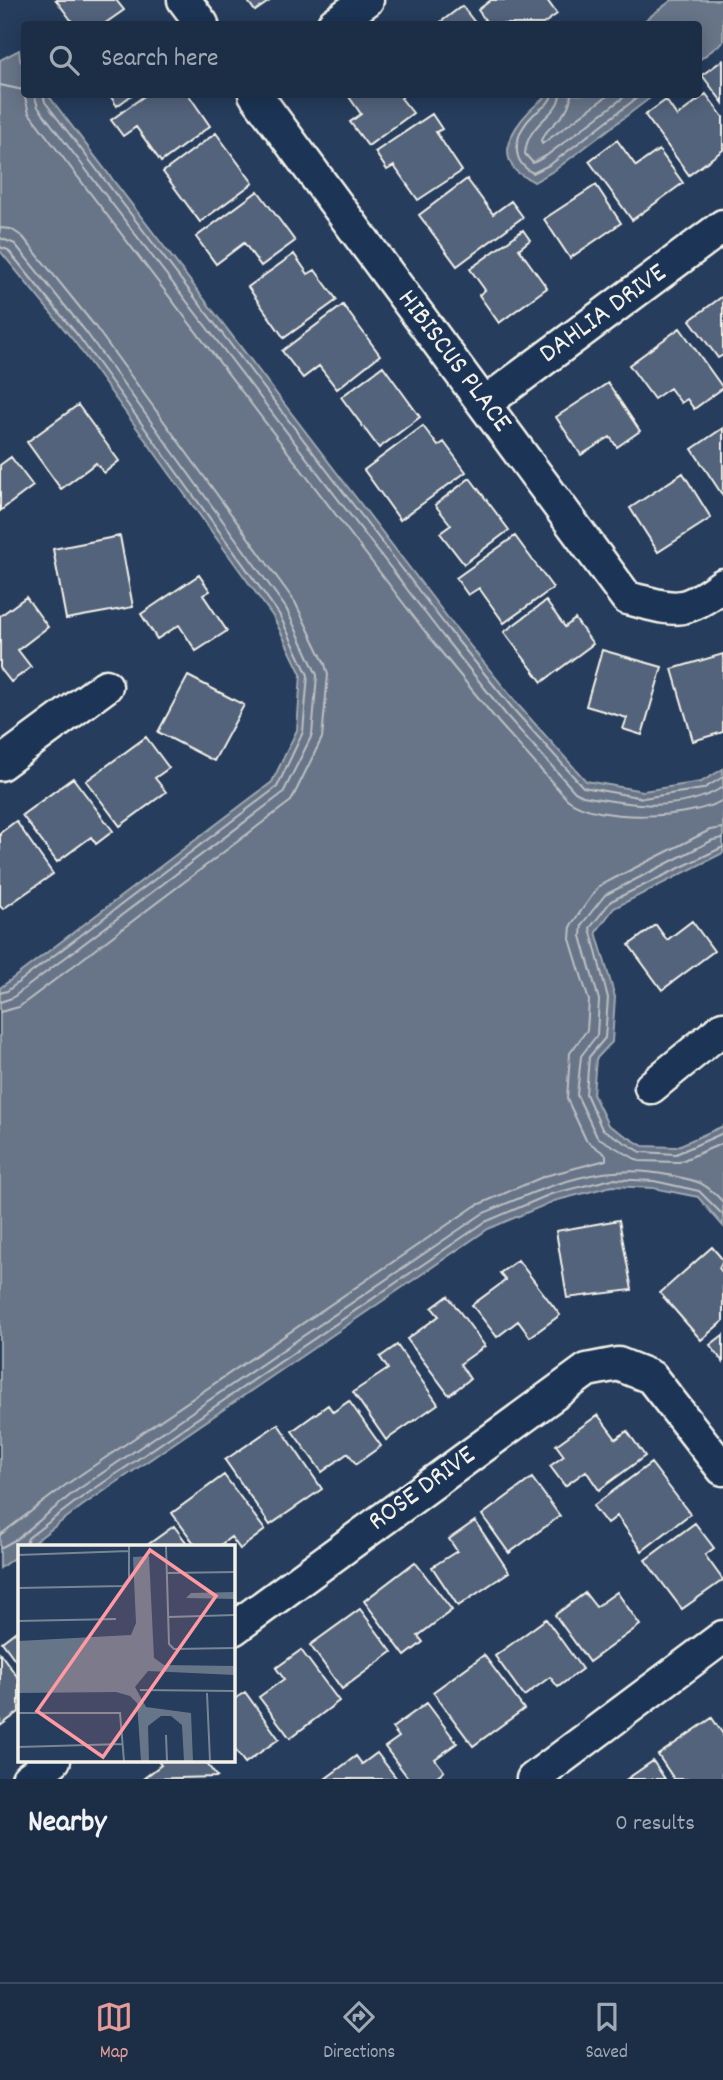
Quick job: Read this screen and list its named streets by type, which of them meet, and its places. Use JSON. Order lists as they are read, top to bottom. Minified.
{"streets":{"street":["DAHLIA DRIVE","HIBISCUS PLACE","ROSE DRIVE"]},"crossings":[["DAHLIA DRIVE","HIBISCUS PLACE"]],"page":{"search":"Search here","heading":["Nearby","0 results"],"nav":["Map","Directions","Saved"]}}
